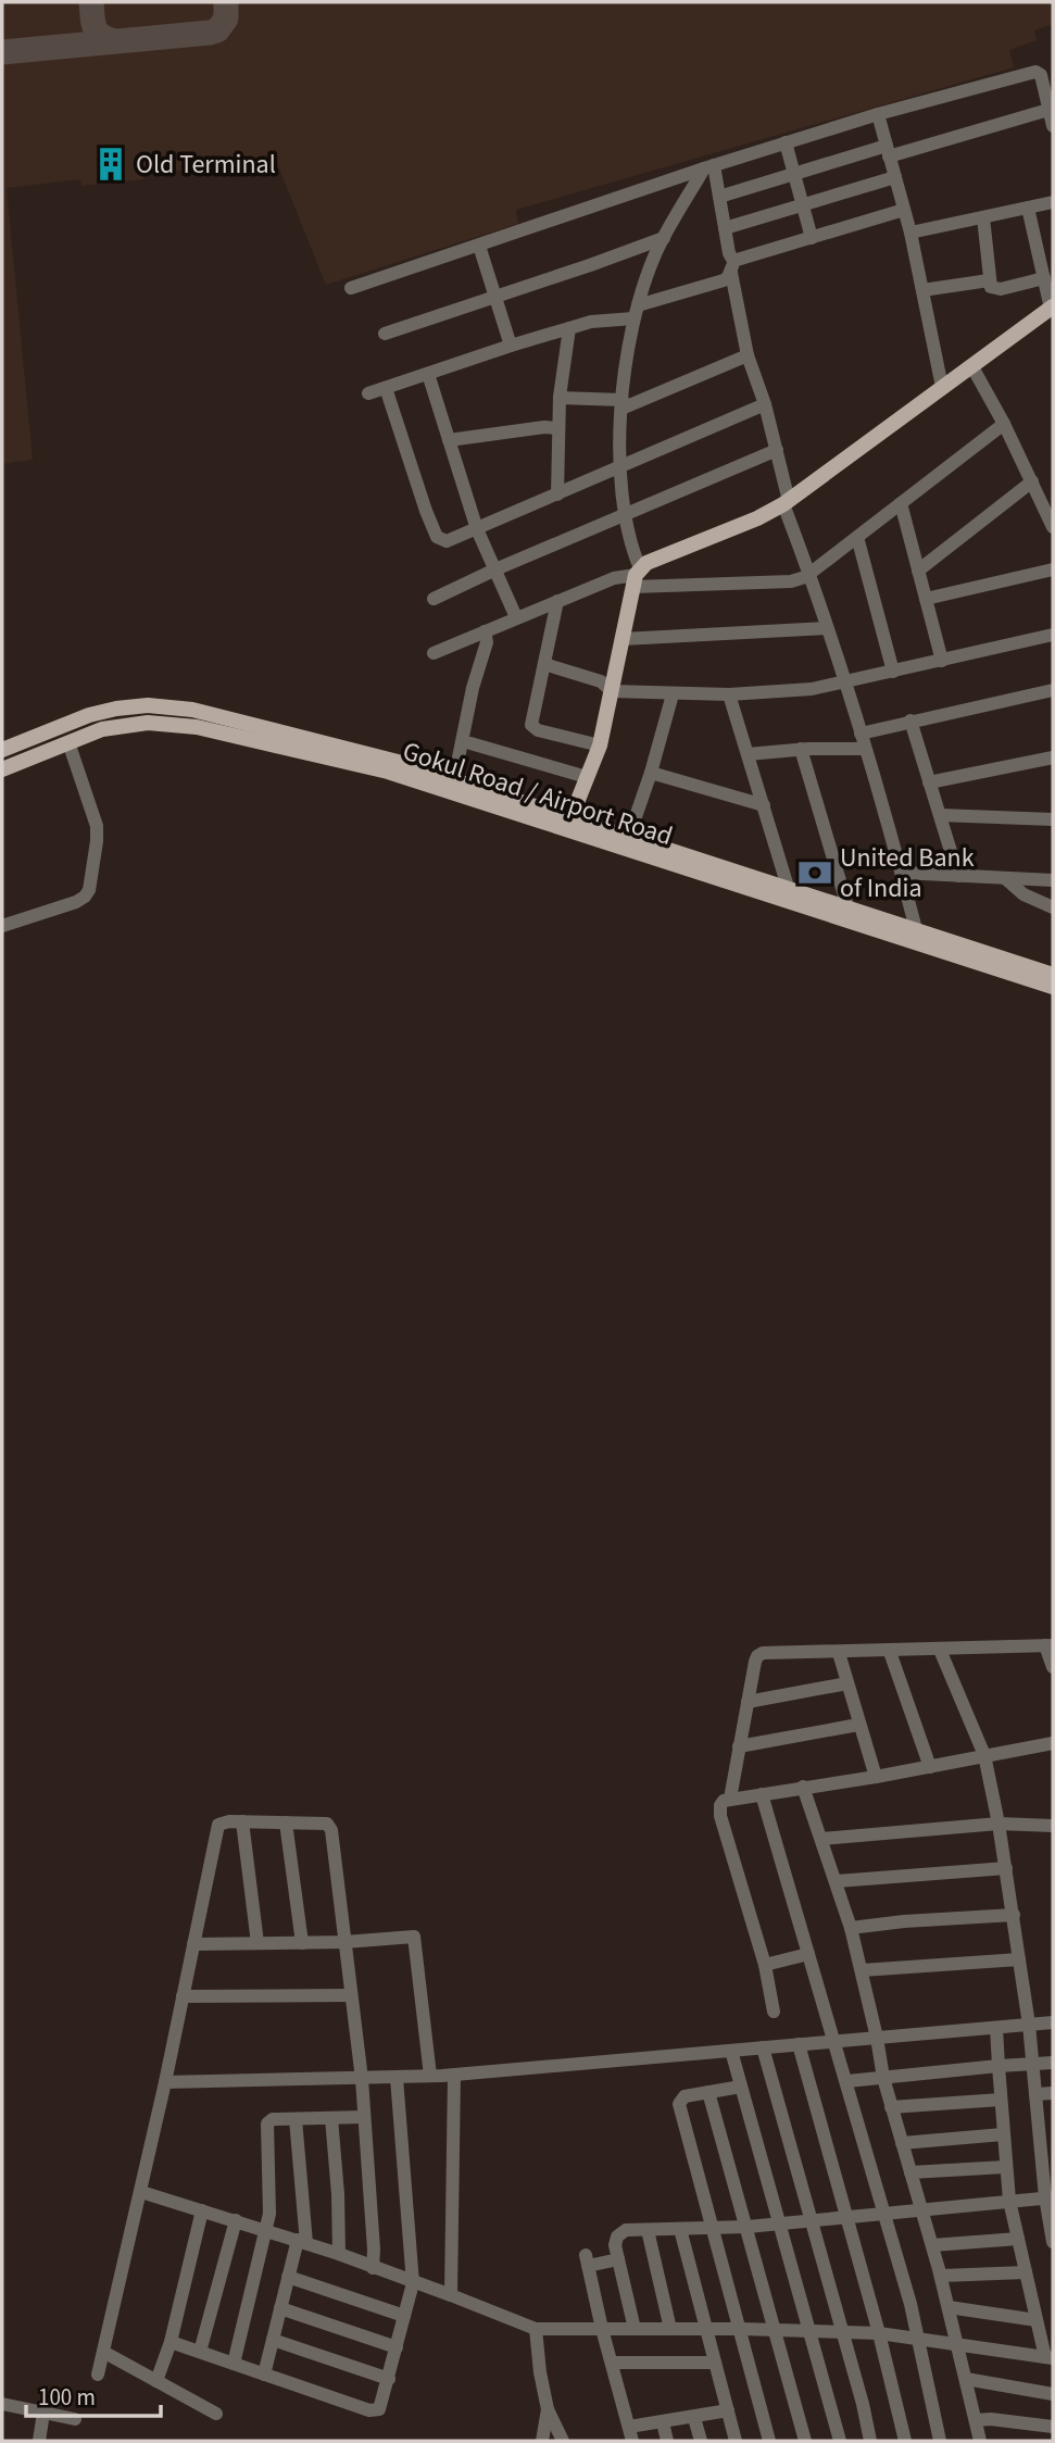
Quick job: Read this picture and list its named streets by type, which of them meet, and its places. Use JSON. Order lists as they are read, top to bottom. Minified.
{"streets":{"main road":["Gokul Road / Airport Road"]},"places":{"building":["Old Terminal"],"bank":["United Bank of India"]},"scale_bar":"100 m"}
